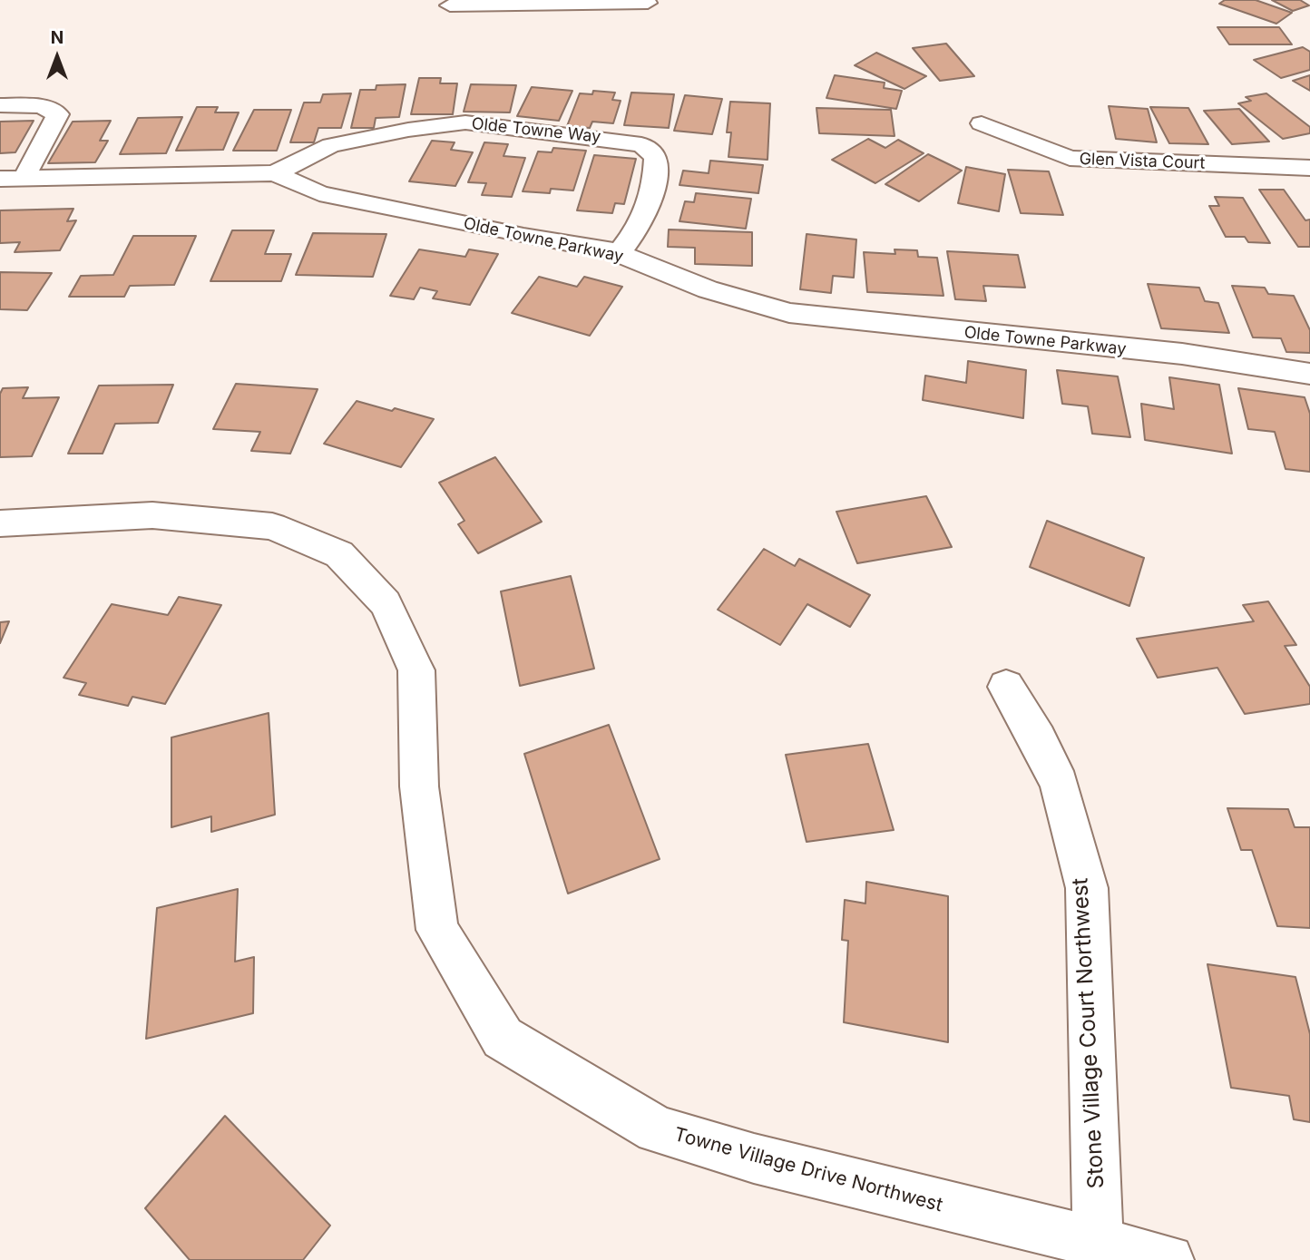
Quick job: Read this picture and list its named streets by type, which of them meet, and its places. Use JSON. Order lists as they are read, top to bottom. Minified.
{"streets":{"street":["Olde Towne Way","Glen Vista Court","Olde Towne Parkway","Stone Village Court Northwest","Towne Village Drive Northwest"]},"crossings":[["Olde Towne Way","Olde Towne Parkway"],["Stone Village Court Northwest","Towne Village Drive Northwest"]],"north":"top"}
